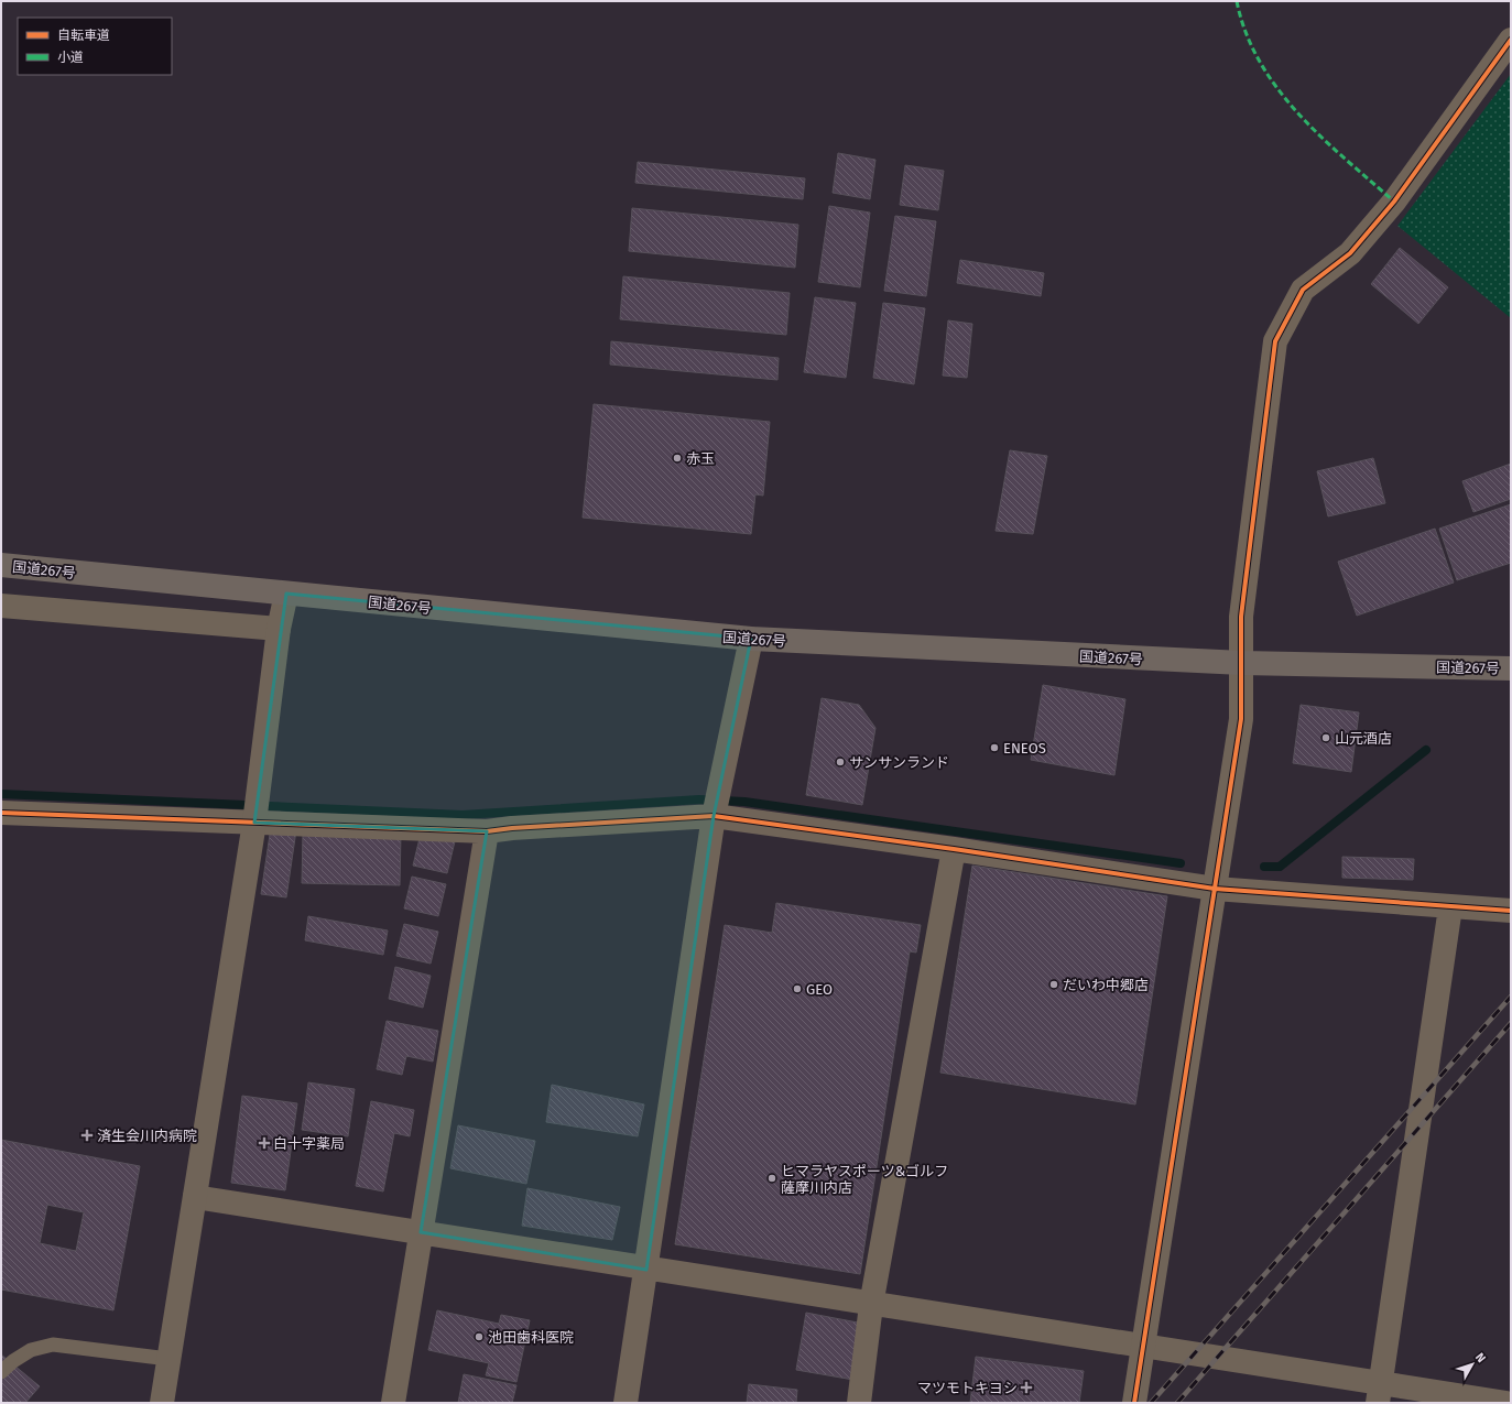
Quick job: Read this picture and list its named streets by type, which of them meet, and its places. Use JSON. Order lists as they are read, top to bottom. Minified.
{"streets":{"highway":["国道267号"]},"places":{"other":["赤玉","山元酒店","ENEOS","サンサンランド","だいわ中郷店","GEO","ヒマラヤスポーツ&ゴルフ 薩摩川内店","池田歯科医院"],"health":["済生会川内病院","白十字薬局","マツモトキヨシ"]},"legend":["自転車道","小道"],"north":"top right"}
